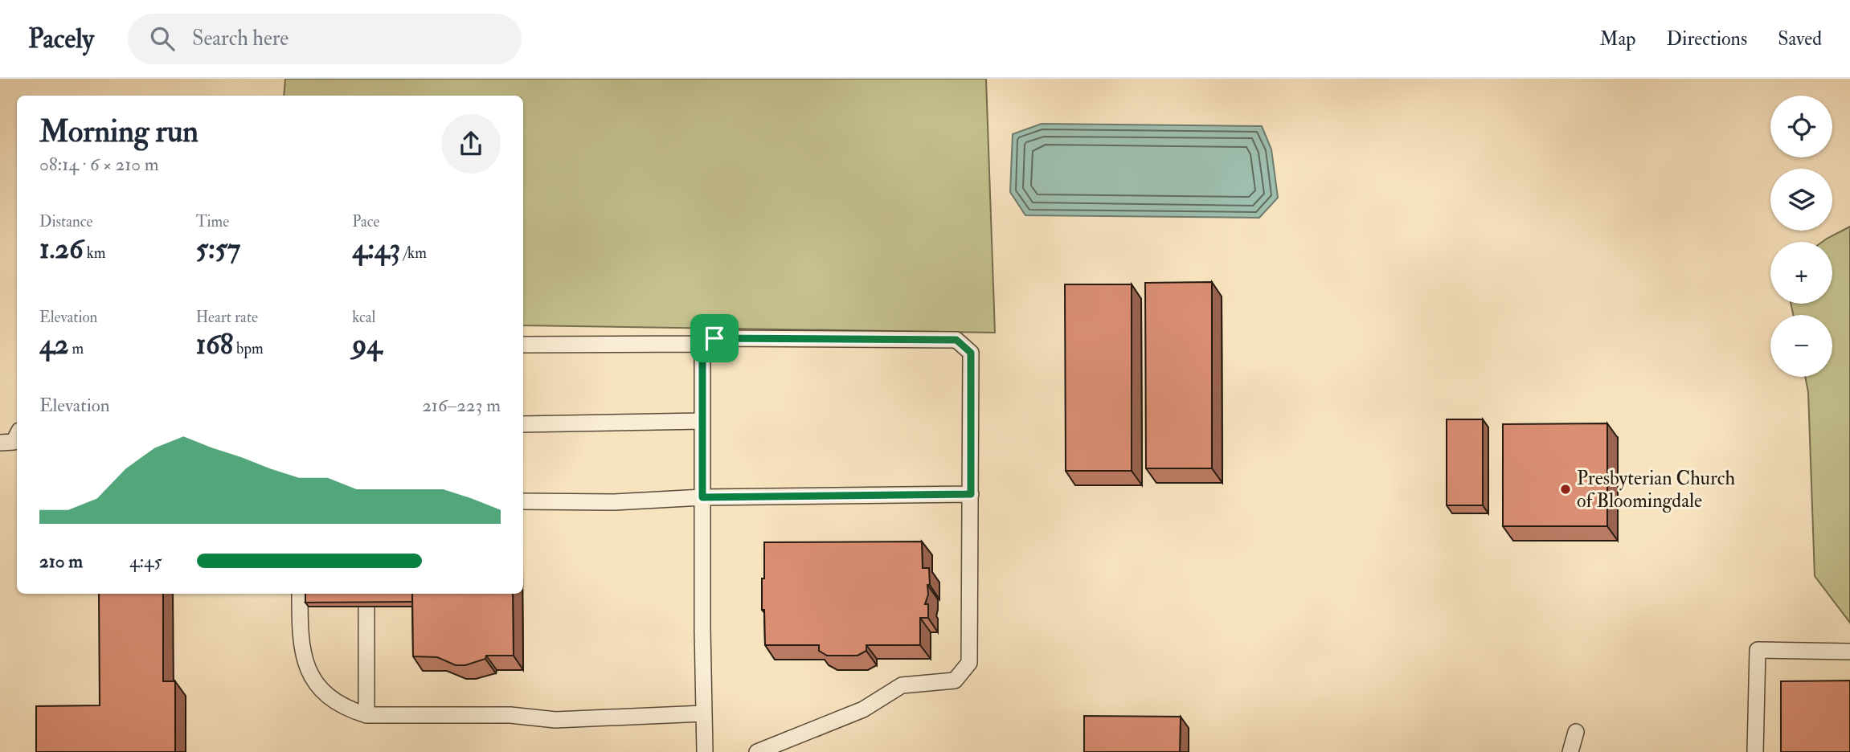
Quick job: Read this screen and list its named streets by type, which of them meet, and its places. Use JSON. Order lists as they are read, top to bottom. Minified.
{"places":["Presbyterian Church of Bloomingdale"],"page":{"header":"Pacely","search":"Search here","nav":["Map","Directions","Saved"],"map_buttons":["+","−"],"heading":["Morning run","08:14 · 6 × 210 m"],"stats":[["Distance","1.26 km"],["Time","5:57"],["Pace","4:43 /km"],["Elevation","42 m"],["Heart rate","168 bpm"],["kcal","94"]],"chart":["Elevation","216–223 m"],"list":[{"name":"210 m","note":"4:45"}]}}
